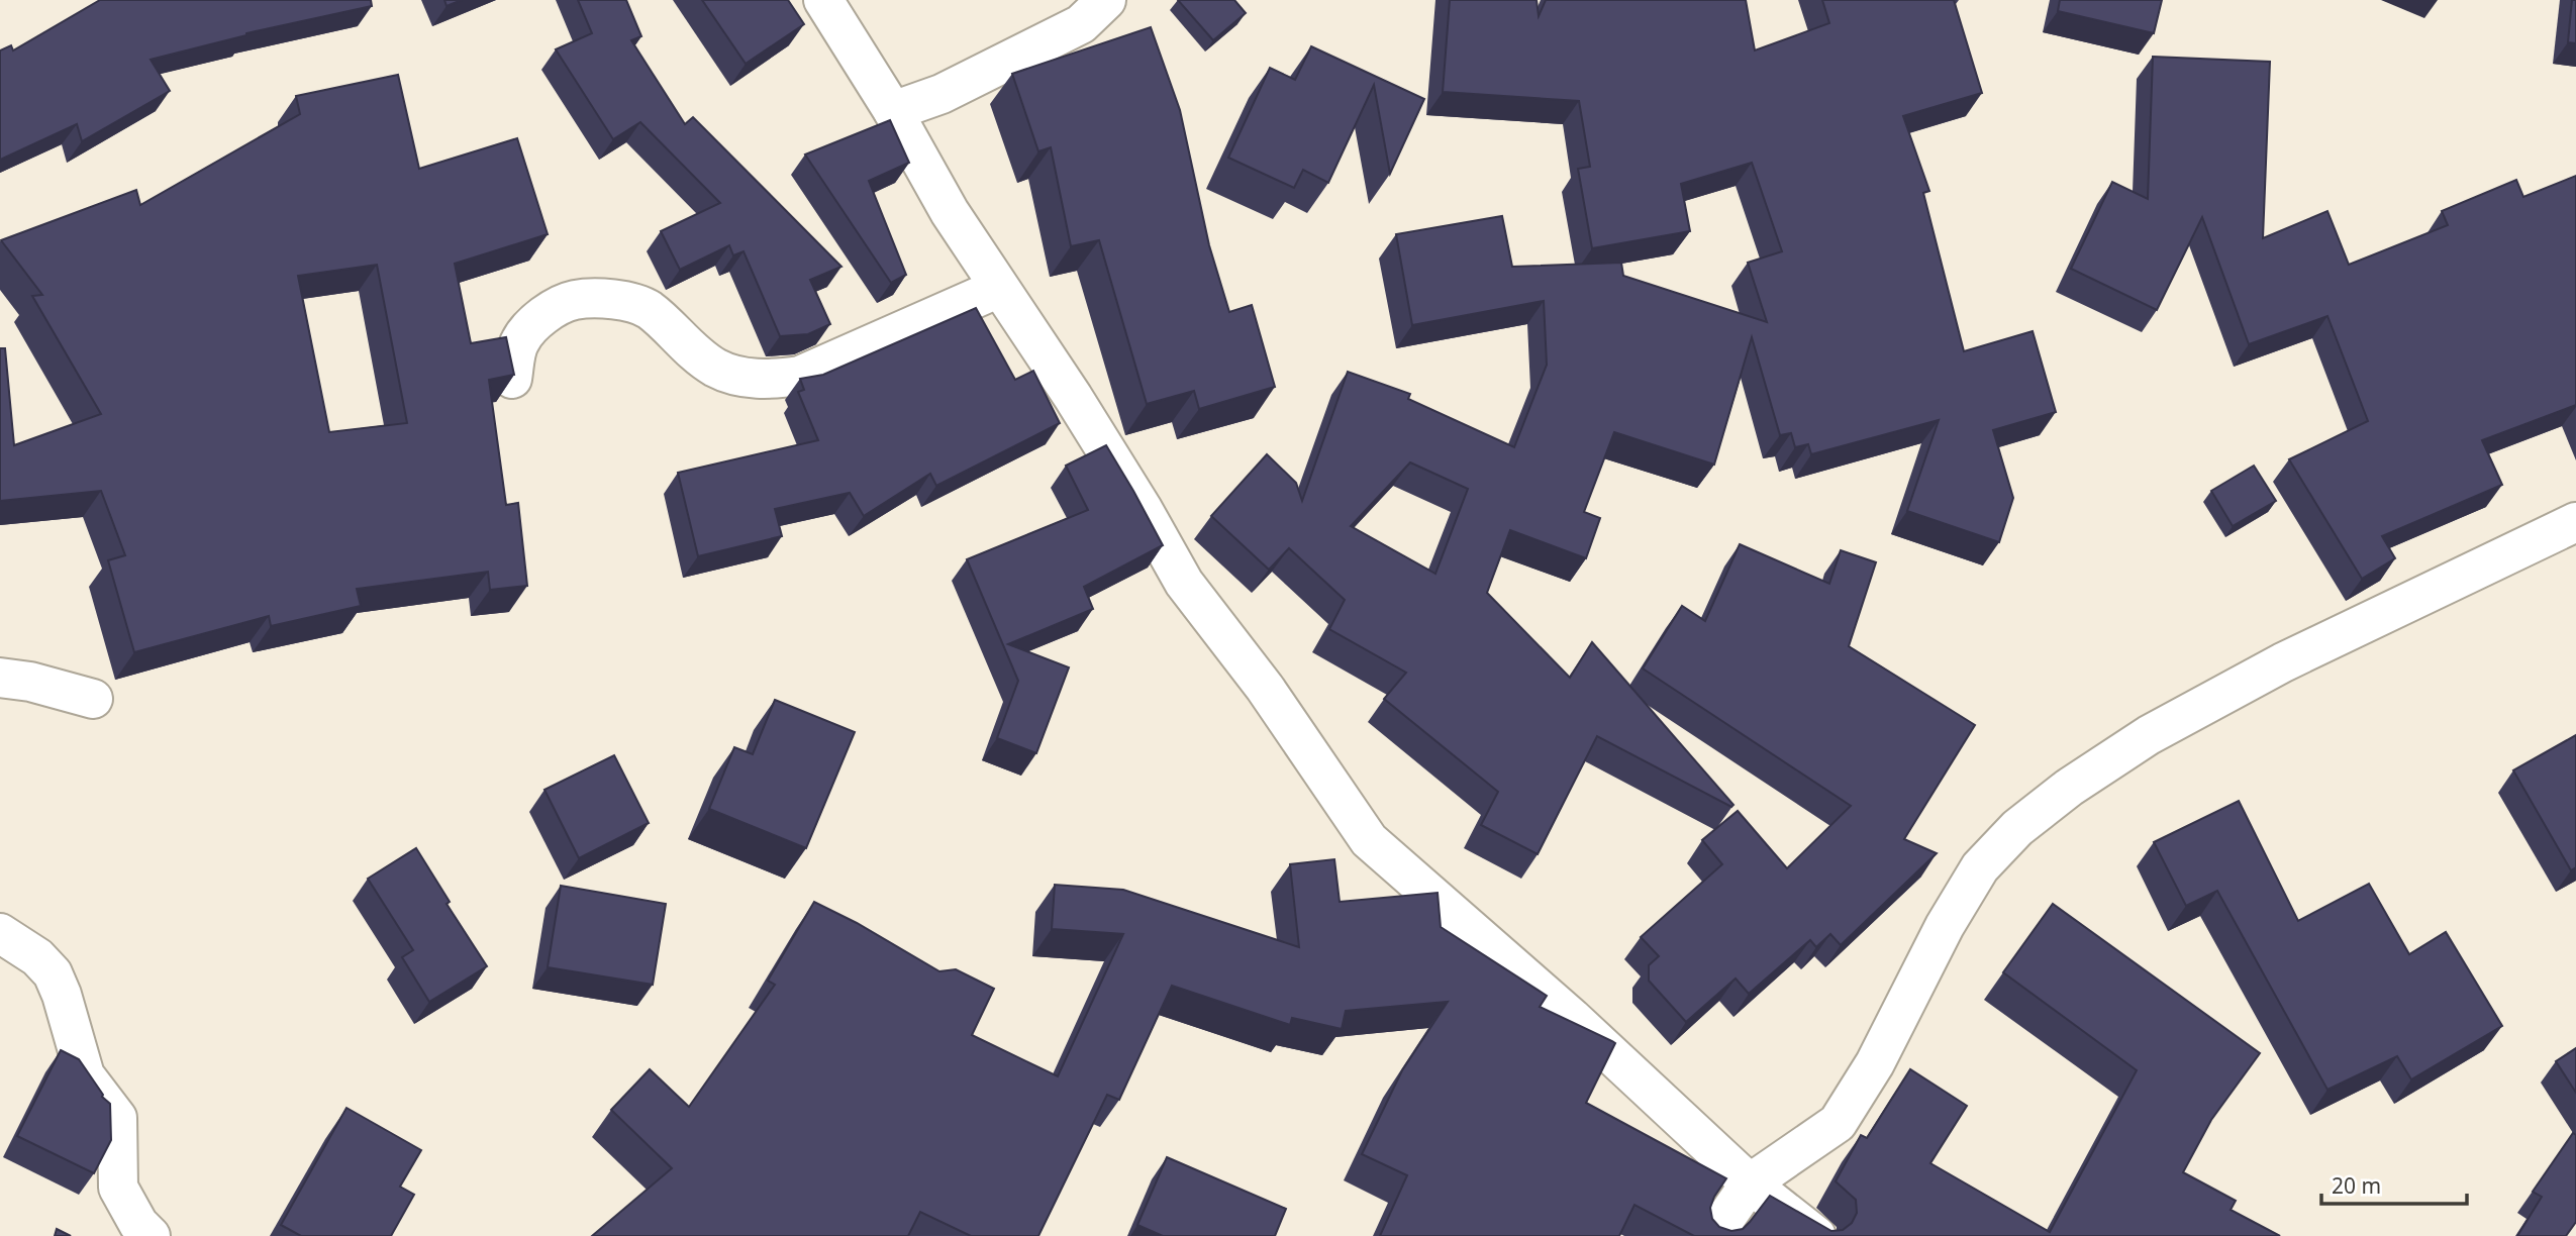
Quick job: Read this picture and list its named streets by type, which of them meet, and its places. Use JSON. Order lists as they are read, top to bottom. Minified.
{"scale_bar":"20 m"}
